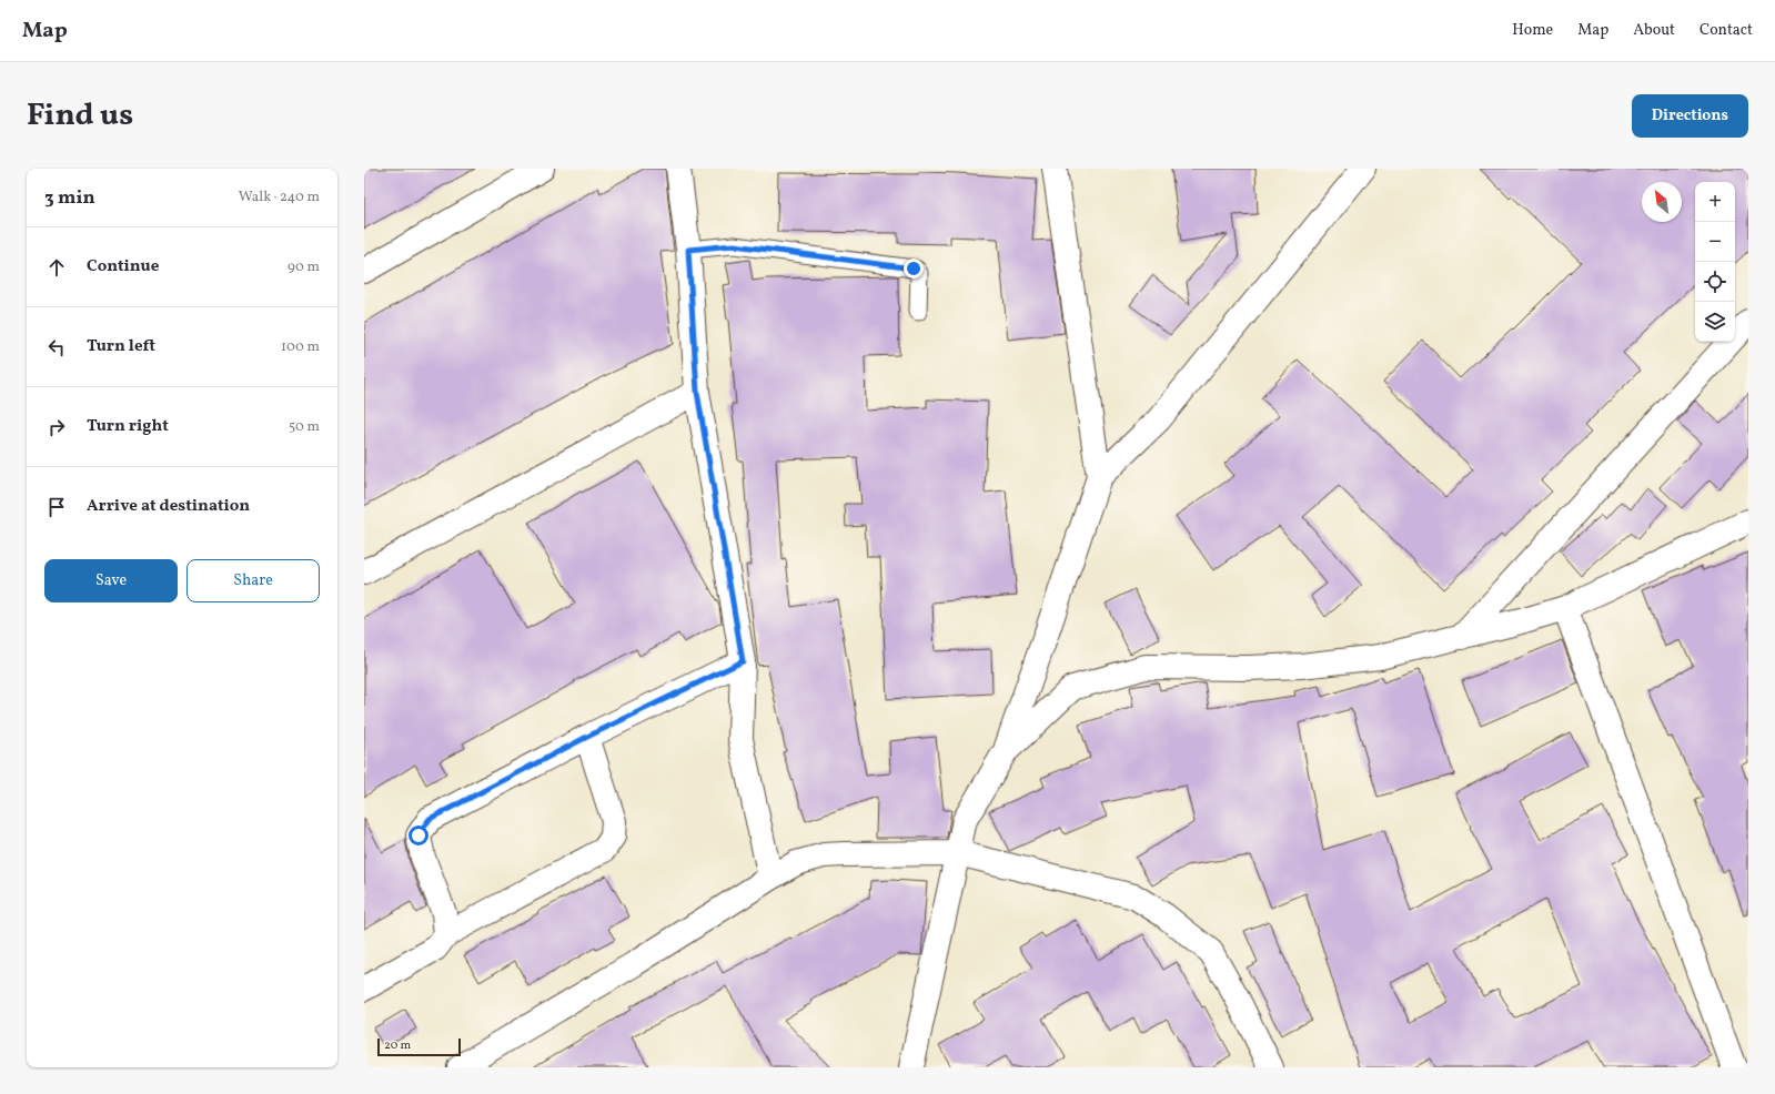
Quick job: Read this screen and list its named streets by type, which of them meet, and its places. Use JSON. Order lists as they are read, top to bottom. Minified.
{"scale_bar":"20 m","north":"top left","page":{"header":"Map","nav":["Home","Map","About","Contact"],"title":"Find us","buttons":["Directions",["Save","Share"]],"heading":["3 min","Walk · 240 m"],"map_buttons":["+","−"],"list":[["Continue","90 m"],["Turn left","100 m"],["Turn right","50 m"],"Arrive at destination"],"scale":"20 m"}}
